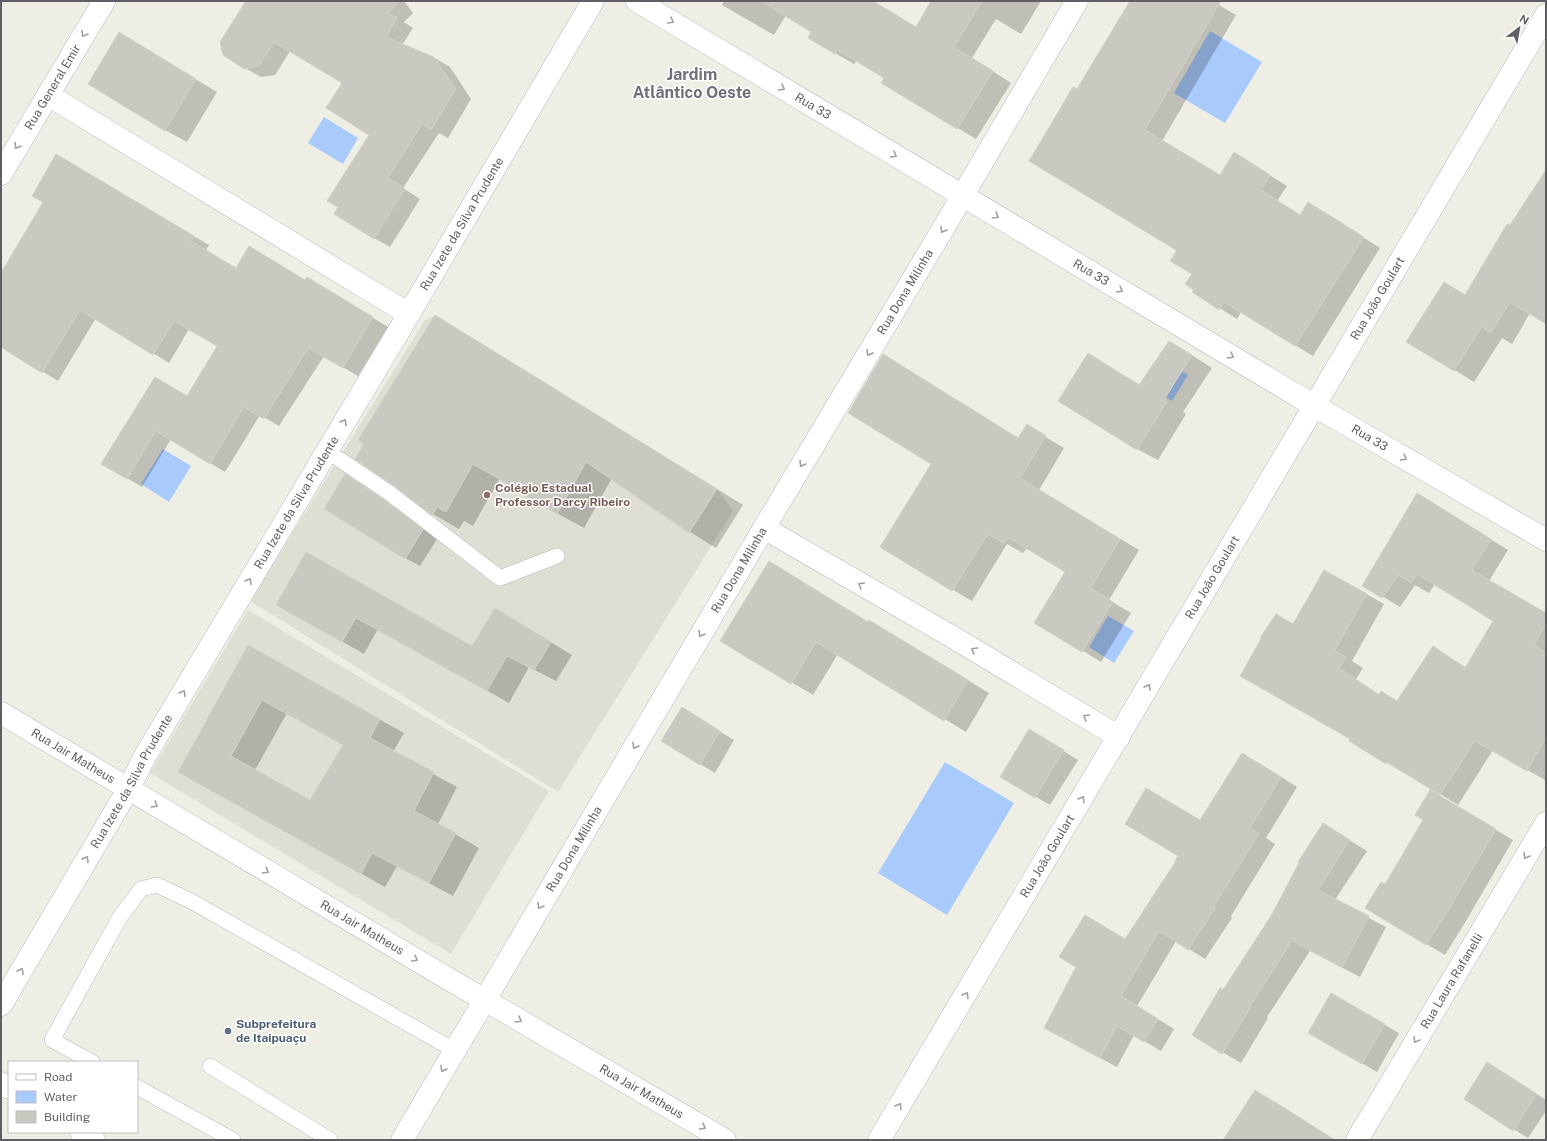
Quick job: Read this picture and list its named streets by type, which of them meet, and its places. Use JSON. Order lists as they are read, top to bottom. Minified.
{"streets":{"street":["Rua General Emir","Rua 33","Rua Izete da Silva Prudente","Rua Dona Milinha","Rua João Goulart","Rua Jair Matheus","Rua Laura Rafanelli"]},"crossings":[["Rua 33","Rua Dona Milinha"],["Rua 33","Rua João Goulart"],["Rua Izete da Silva Prudente","Rua Jair Matheus"],["Rua Dona Milinha","Rua Jair Matheus"]],"one_way":["Rua General Emir","Rua 33","Rua Izete da Silva Prudente","Rua Dona Milinha","Rua João Goulart","Rua Jair Matheus","Rua Laura Rafanelli"],"districts":["Jardim Atlântico Oeste"],"places":["Colégio Estadual Professor Darcy Ribeiro","Subprefeitura de Itaipuaçu"],"legend":["Road","Water","Building"],"north":"top right"}
